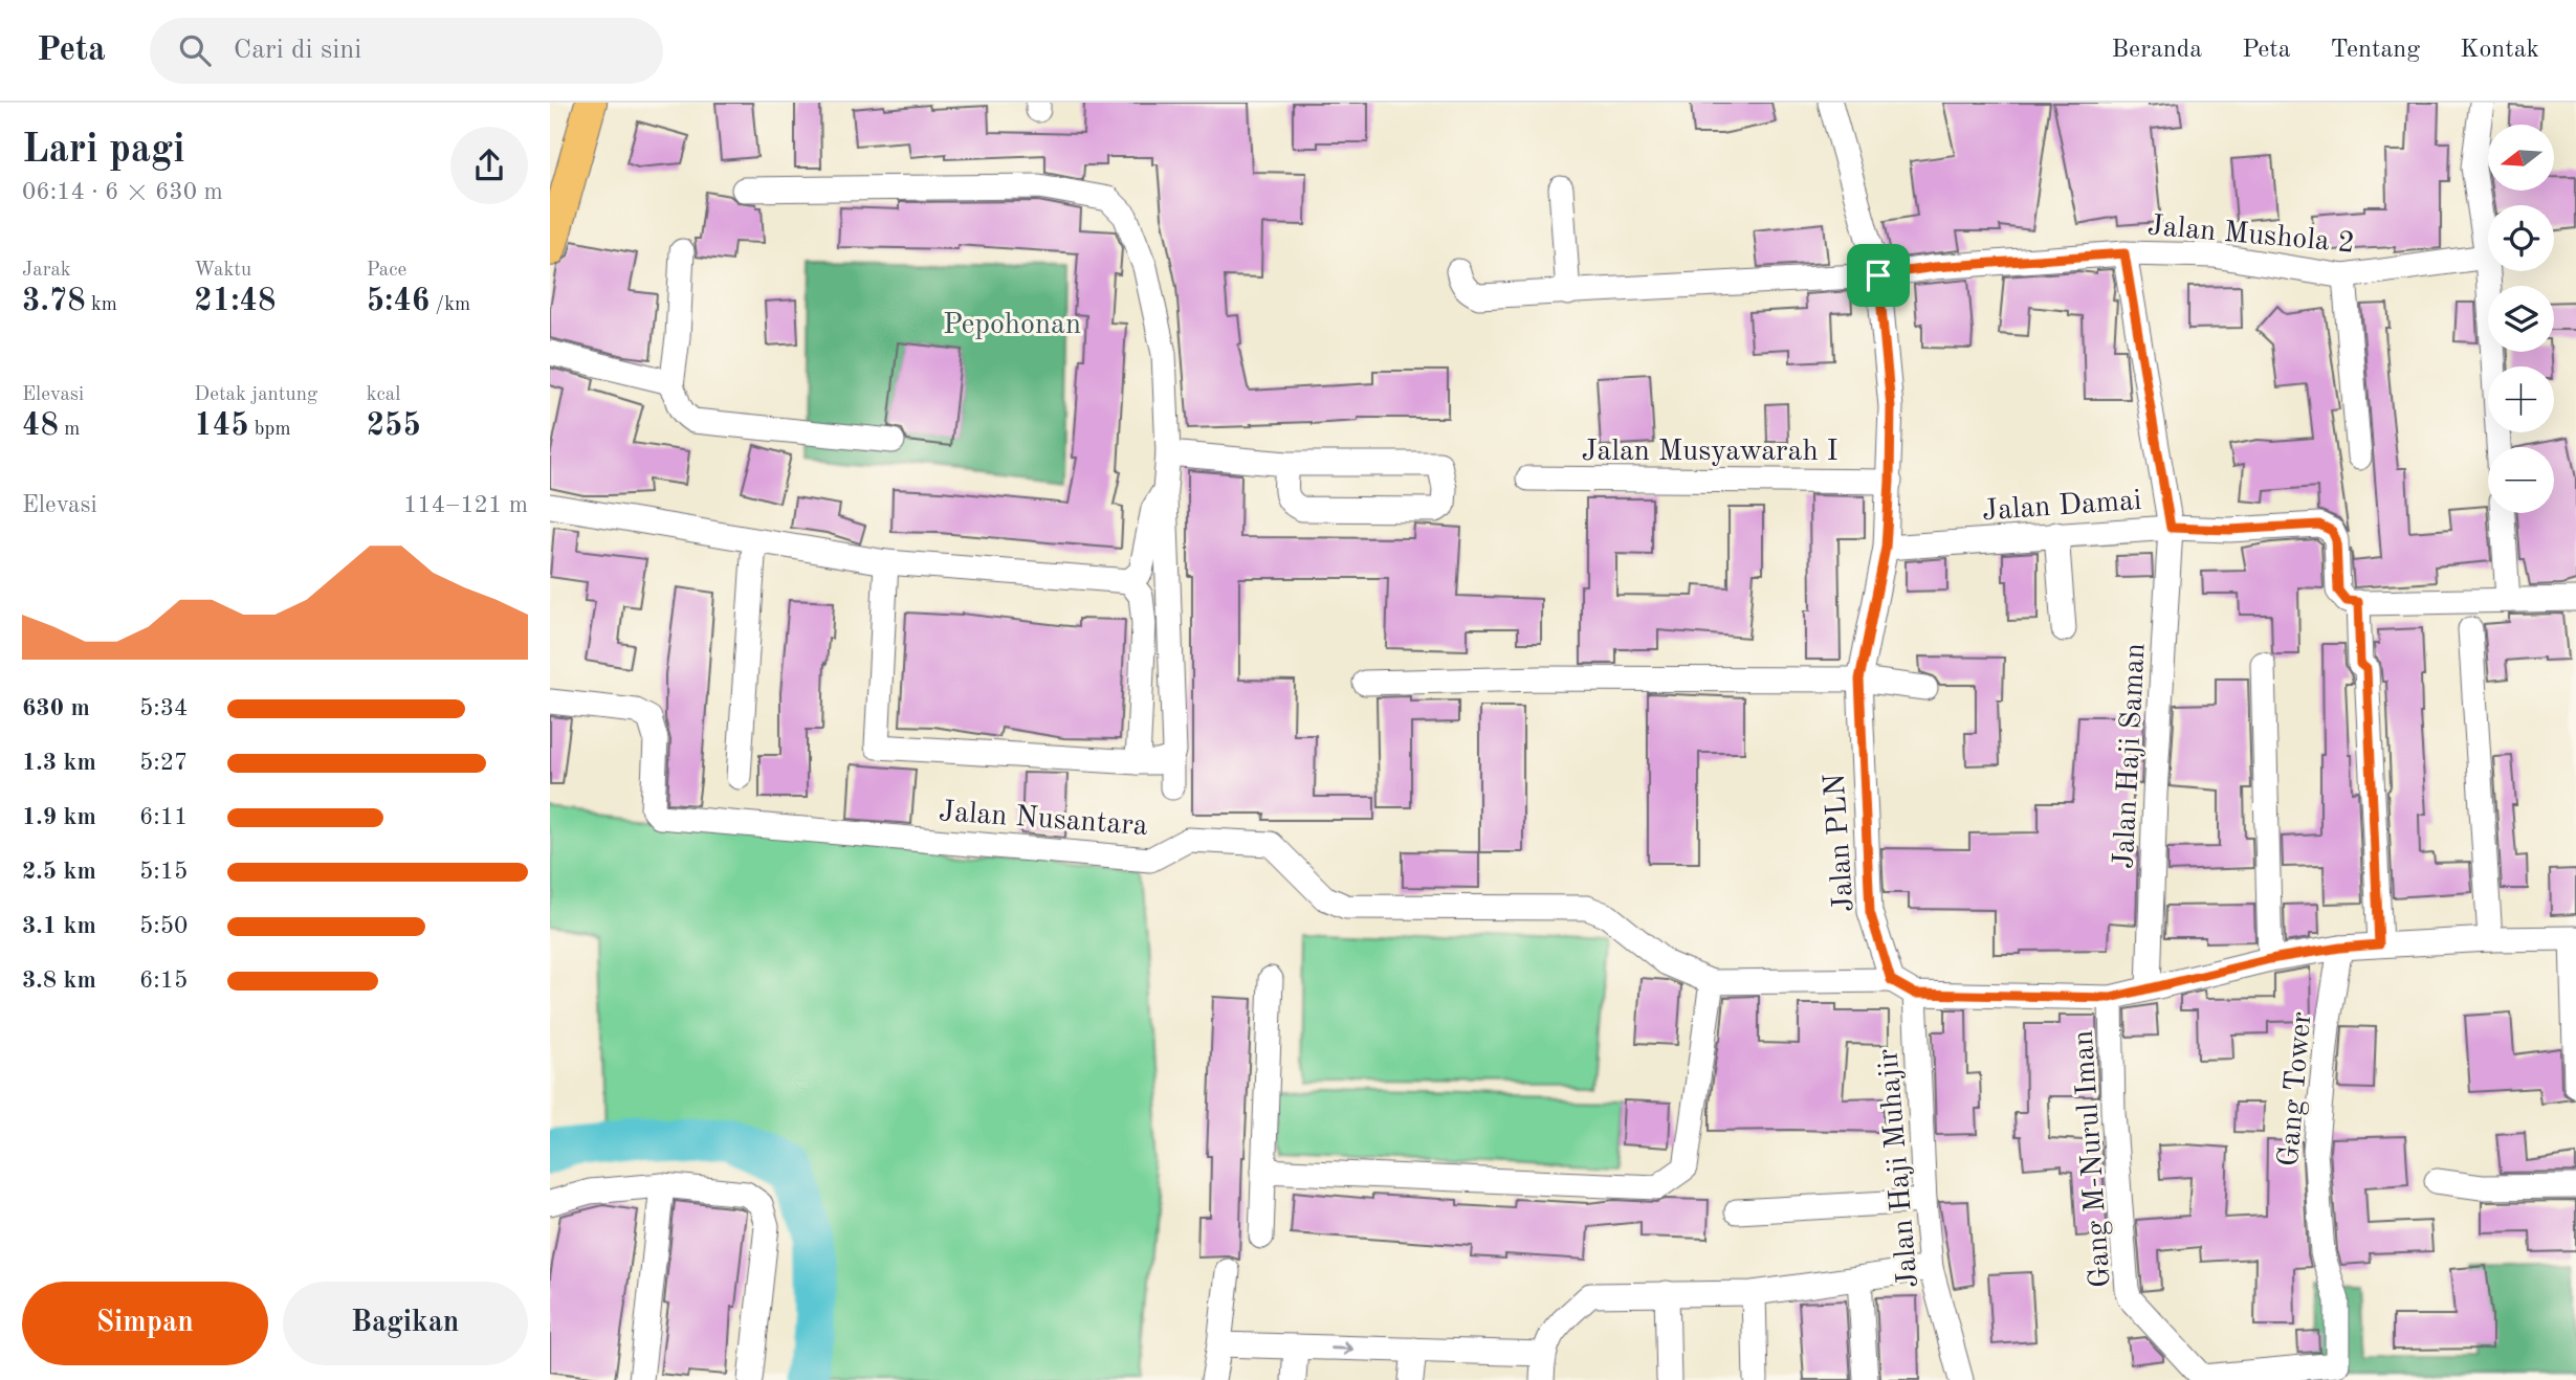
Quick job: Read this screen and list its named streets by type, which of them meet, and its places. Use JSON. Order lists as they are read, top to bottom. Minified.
{"streets":{"street":["Jalan Mushola 2","Jalan Musyawarah I","Jalan Damai","Jalan Haji Saman","Jalan Nusantara","Jalan PLN","Gang Tower","Gang M-Nurul Iman","Jalan Haji Muhajir"]},"crossings":[["Jalan Mushola 2","Jalan Haji Saman"],["Jalan Mushola 2","Jalan PLN"],["Jalan Musyawarah I","Jalan PLN"],["Jalan Damai","Jalan Haji Saman"],["Jalan Damai","Jalan PLN"],["Gang Tower","Gang M-Nurul Iman"]],"parks":["Pepohonan"],"north":"left","page":{"header":"Peta","search":"Cari di sini","nav":["Beranda","Peta","Tentang","Kontak"],"heading":["Lari pagi","06:14 · 6 × 630 m"],"map_buttons":["+","−"],"stats":[["Jarak","3.78 km"],["Waktu","21:48"],["Pace","5:46 /km"],["Elevasi","48 m"],["Detak jantung","145 bpm"],["kcal","255"]],"chart":["Elevasi","114–121 m"],"list":[{"name":"630 m","note":"5:34"},{"name":"1.3 km","note":"5:27"},{"name":"1.9 km","note":"6:11"},{"name":"2.5 km","note":"5:15"},{"name":"3.1 km","note":"5:50"},{"name":"3.8 km","note":"6:15"}],"buttons":["Simpan","Bagikan"]}}
